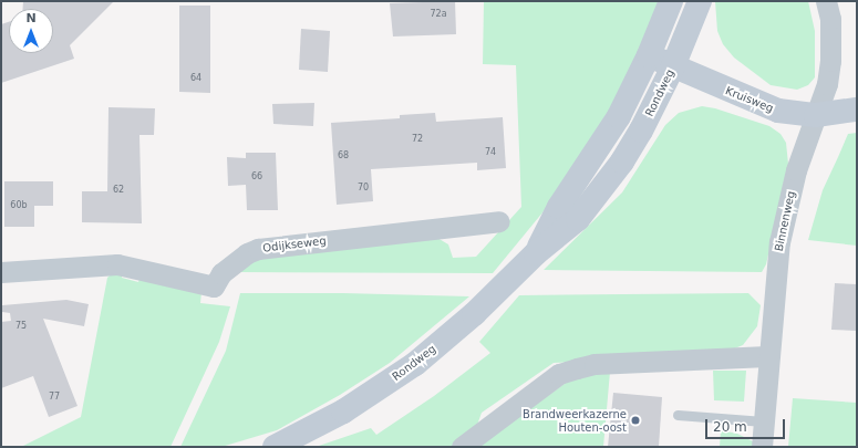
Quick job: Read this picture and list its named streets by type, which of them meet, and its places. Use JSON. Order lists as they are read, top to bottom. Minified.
{"streets":{"main road":["Rondweg","Kruisweg"],"street":["Binnenweg","Odijkseweg"]},"crossings":[["Rondweg","Kruisweg"],["Kruisweg","Binnenweg"]],"places":["Brandweerkazerne Houten-oost"],"house_numbers":["72a","64","72","74","68","66","70","62","60b","75","77"],"scale_bar":"20 m","north":"top"}
